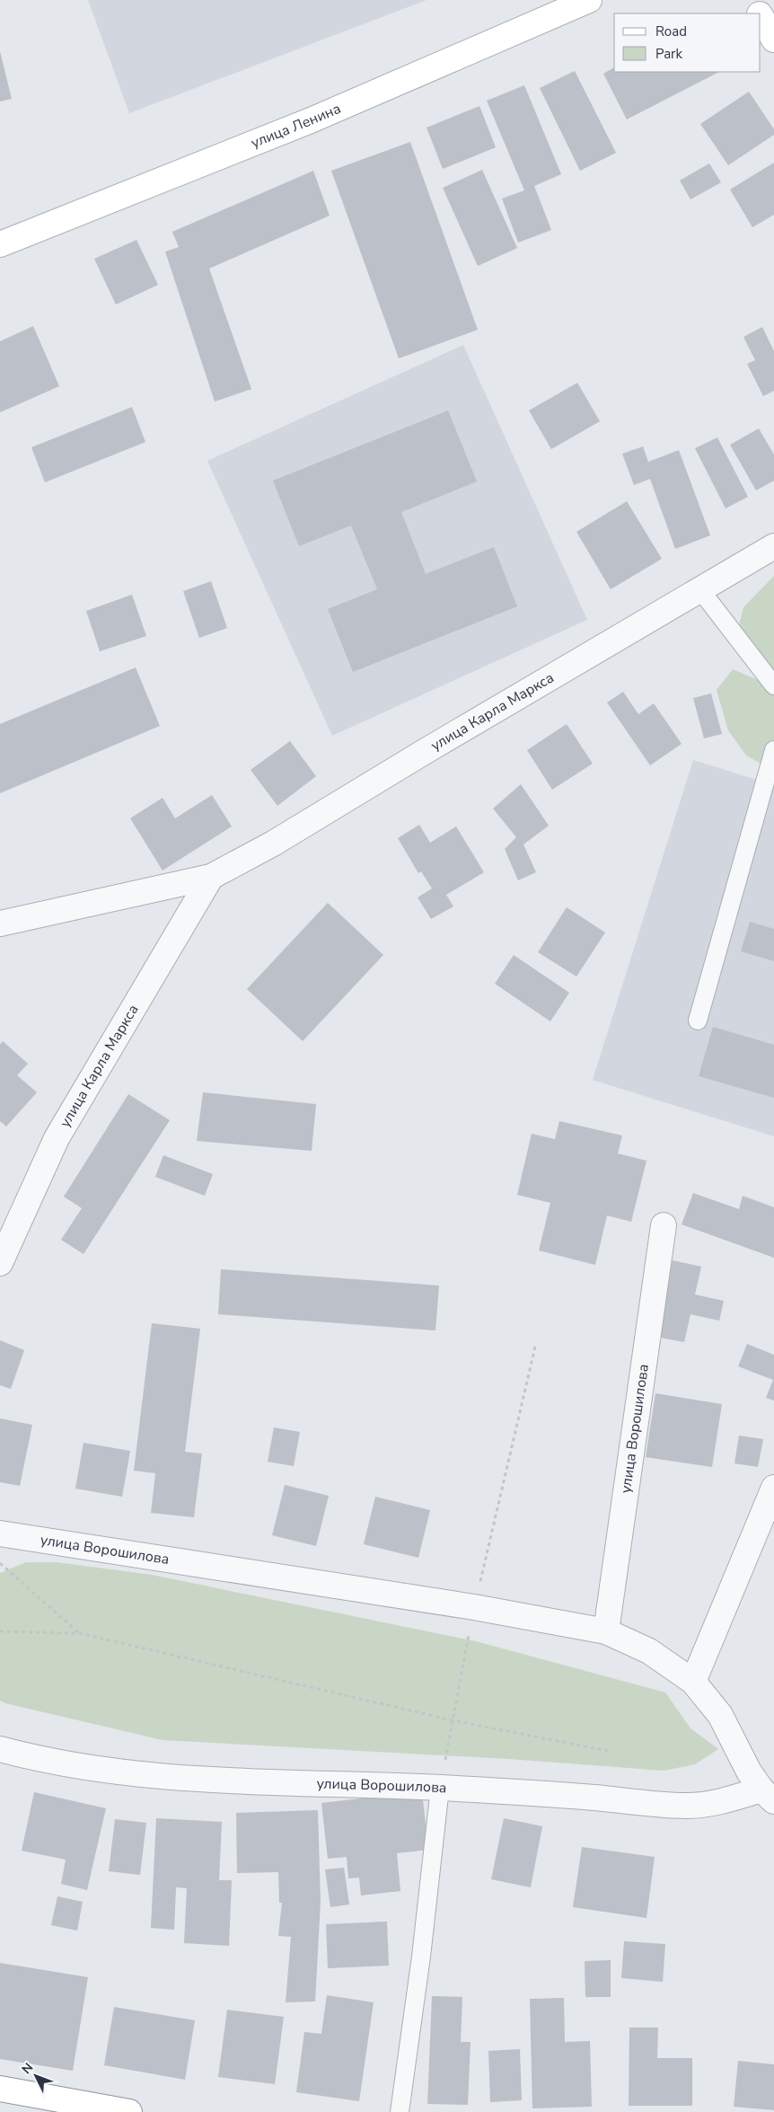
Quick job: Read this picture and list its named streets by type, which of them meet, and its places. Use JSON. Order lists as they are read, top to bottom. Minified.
{"streets":{"main road":["улица Ленина"],"street":["улица Карла Маркса","улица Ворошилова"]},"legend":["Road","Park"],"north":"top left"}
